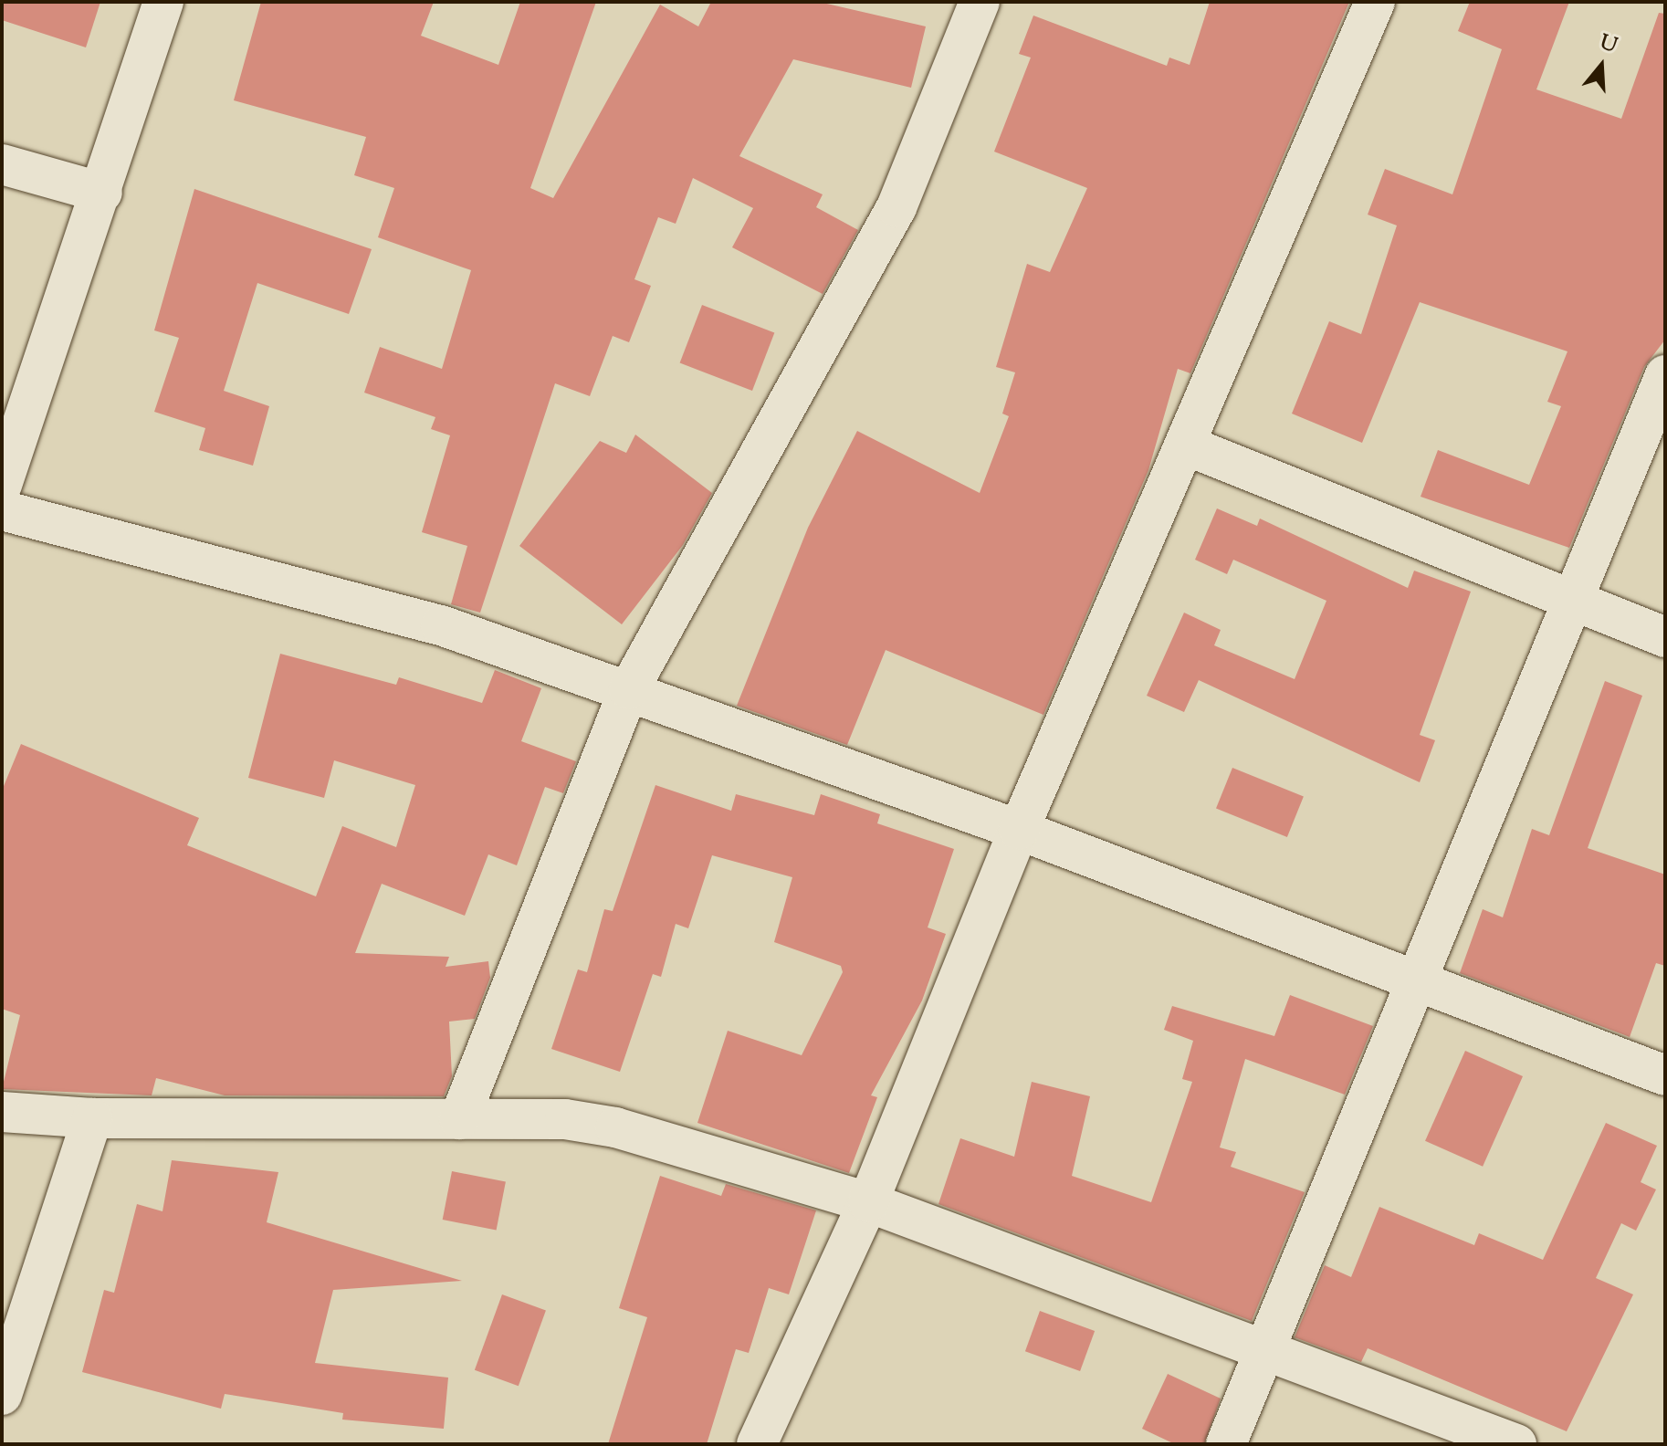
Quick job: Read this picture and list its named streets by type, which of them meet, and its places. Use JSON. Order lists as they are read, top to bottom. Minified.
{"north":"top"}
